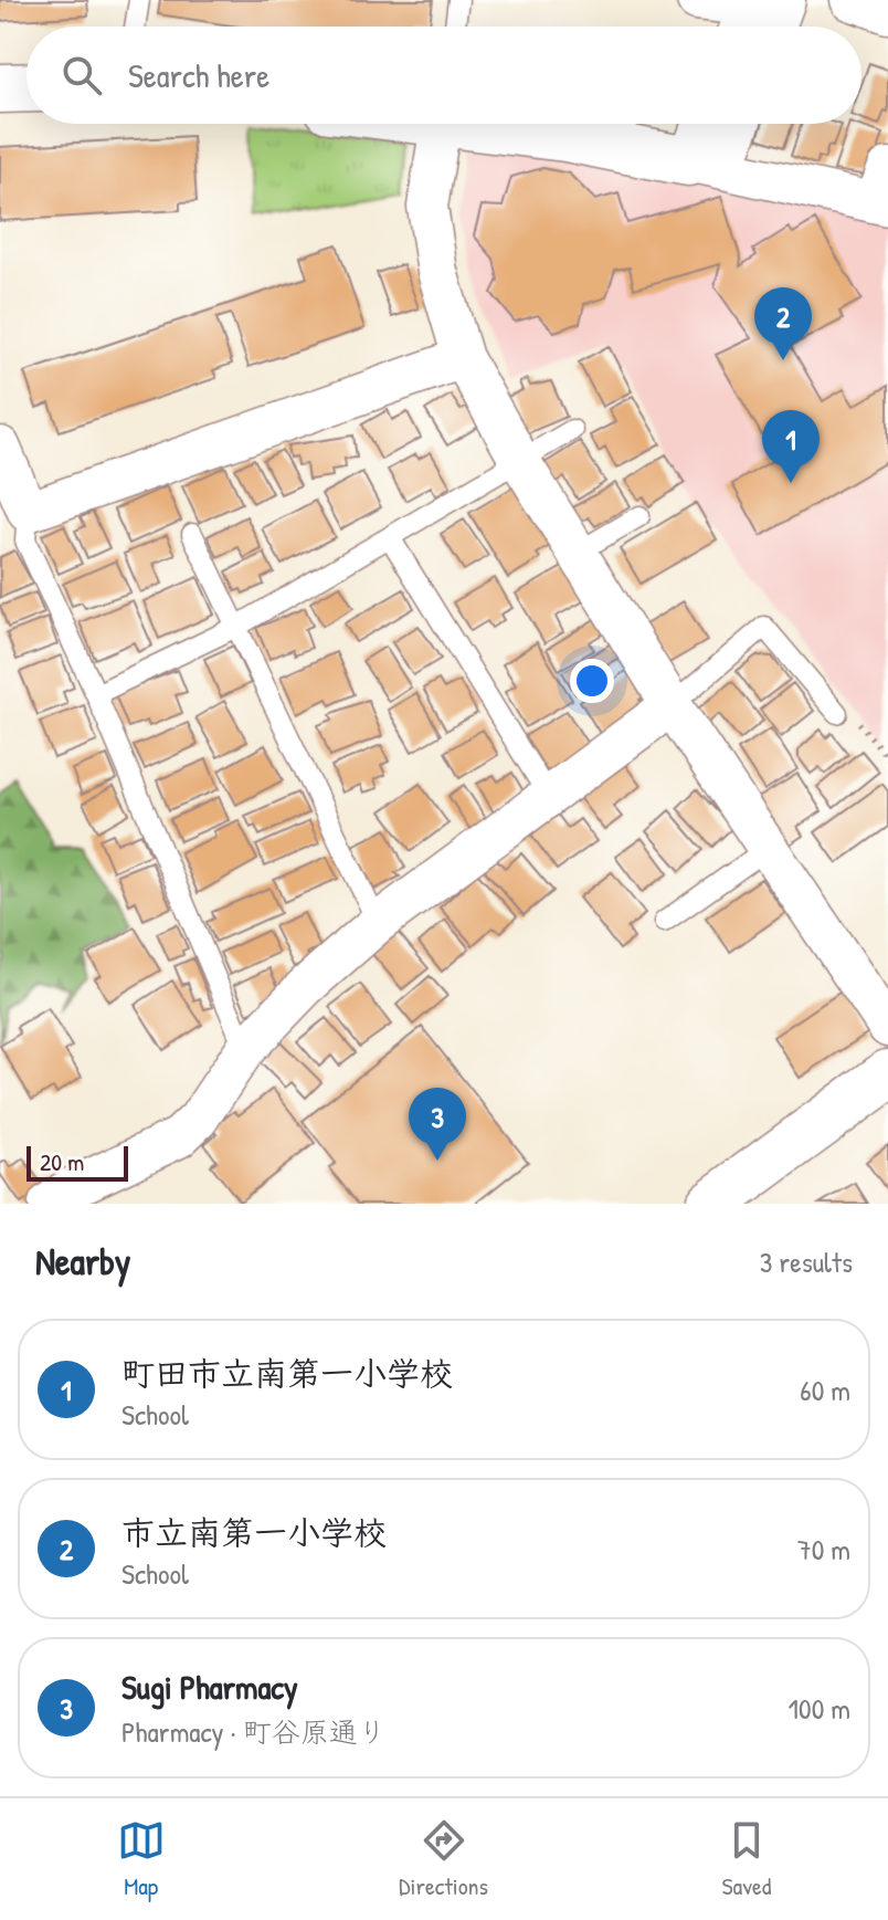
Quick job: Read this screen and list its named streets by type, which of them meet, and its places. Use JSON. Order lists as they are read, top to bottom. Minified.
{"scale_bar":"20 m","page":{"search":"Search here","pins":["2","1","3"],"scale":"20 m","heading":["Nearby","3 results"],"list":[{"mark":"1","name":"町田市立南第一小学校","note":"School","value":"60 m"},{"mark":"2","name":"市立南第一小学校","note":"School","value":"70 m"},{"mark":"3","name":"Sugi Pharmacy","note":"Pharmacy · 町谷原通り","value":"100 m"}],"nav":["Map","Directions","Saved"]}}
